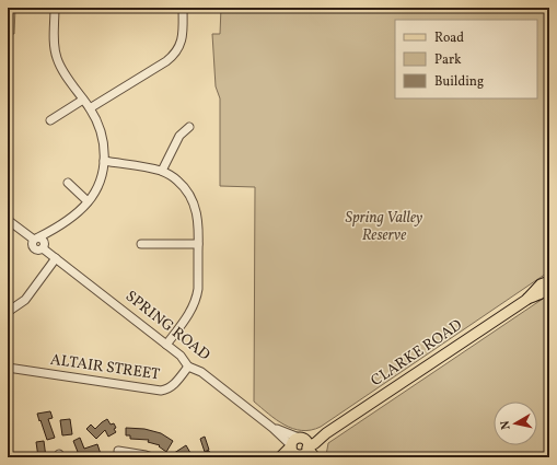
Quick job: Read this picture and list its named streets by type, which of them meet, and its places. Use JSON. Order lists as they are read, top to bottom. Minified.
{"streets":{"main road":["SPRING ROAD","CLARKE ROAD"],"street":["ALTAIR STREET"]},"crossings":[["SPRING ROAD","CLARKE ROAD"],["SPRING ROAD","ALTAIR STREET"]],"parks":["Spring Valley Reserve"],"legend":["Road","Park","Building"],"north":"left"}
